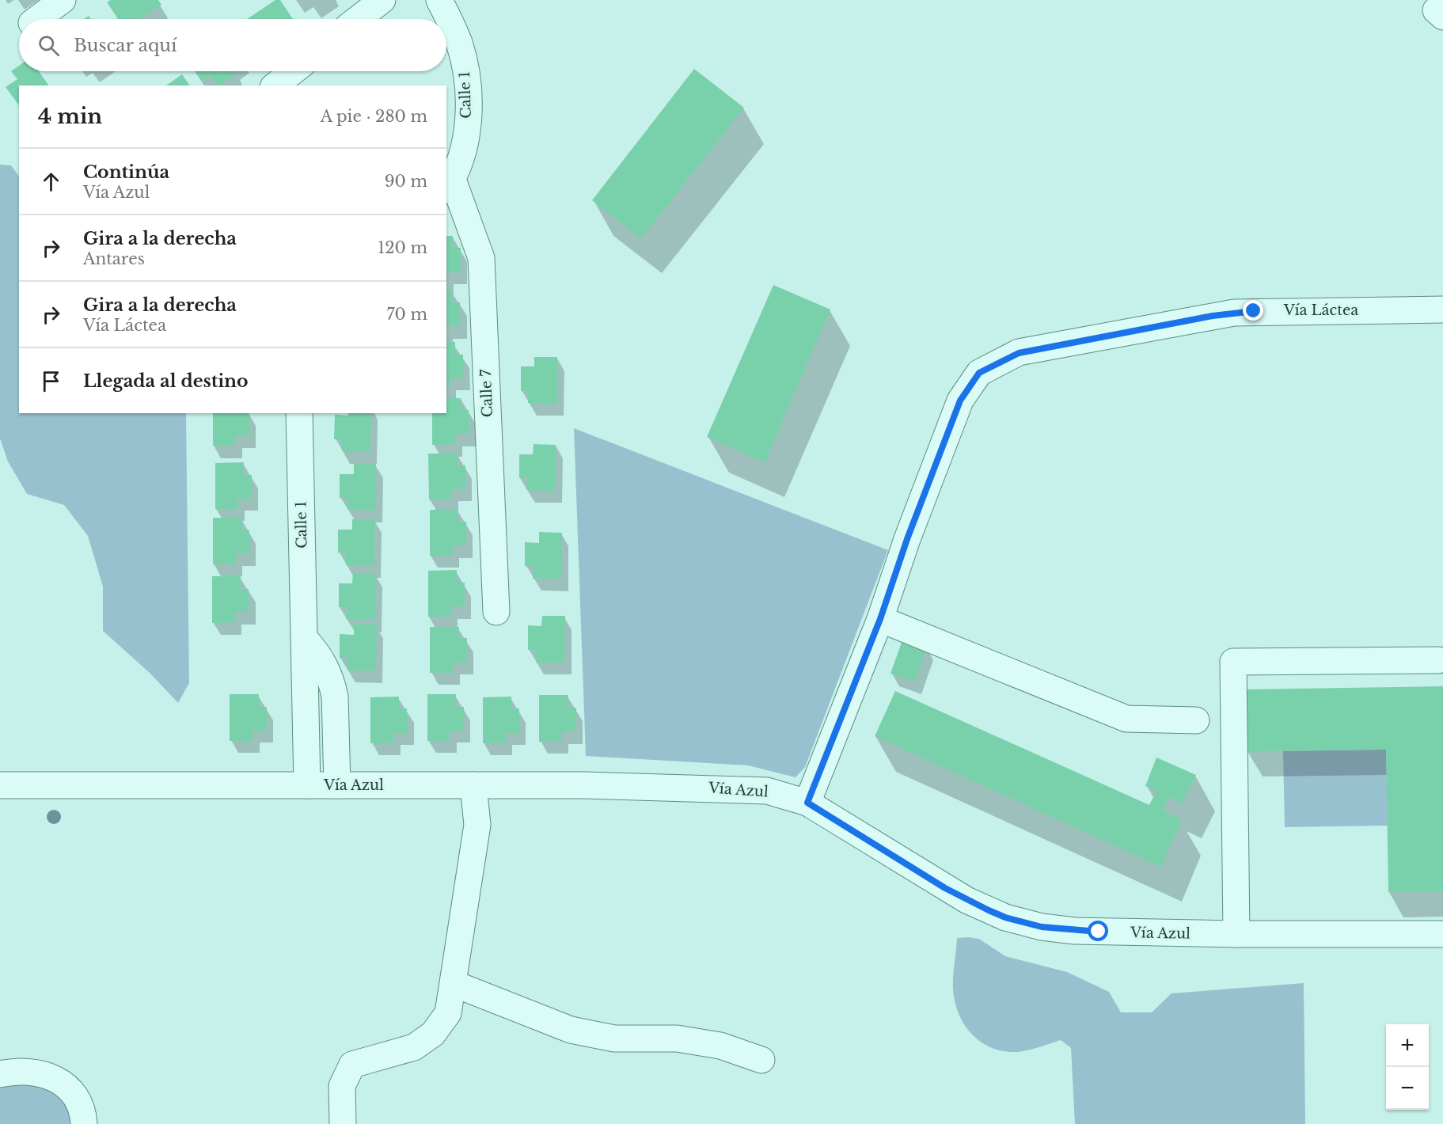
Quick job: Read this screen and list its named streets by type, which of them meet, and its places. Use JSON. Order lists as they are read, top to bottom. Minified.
{"streets":{"street":["Calle 1","Vía Láctea","Calle 7","Vía Azul"]},"crossings":[["Calle 1","Calle 7"],["Calle 1","Vía Azul"]],"page":{"search":"Buscar aquí","heading":["4 min","A pie · 280 m"],"list":[["Continúa","Vía Azul","90 m"],["Gira a la derecha","Antares","120 m"],["Gira a la derecha","Vía Láctea","70 m"],"Llegada al destino"],"map_buttons":["+","−"]}}
